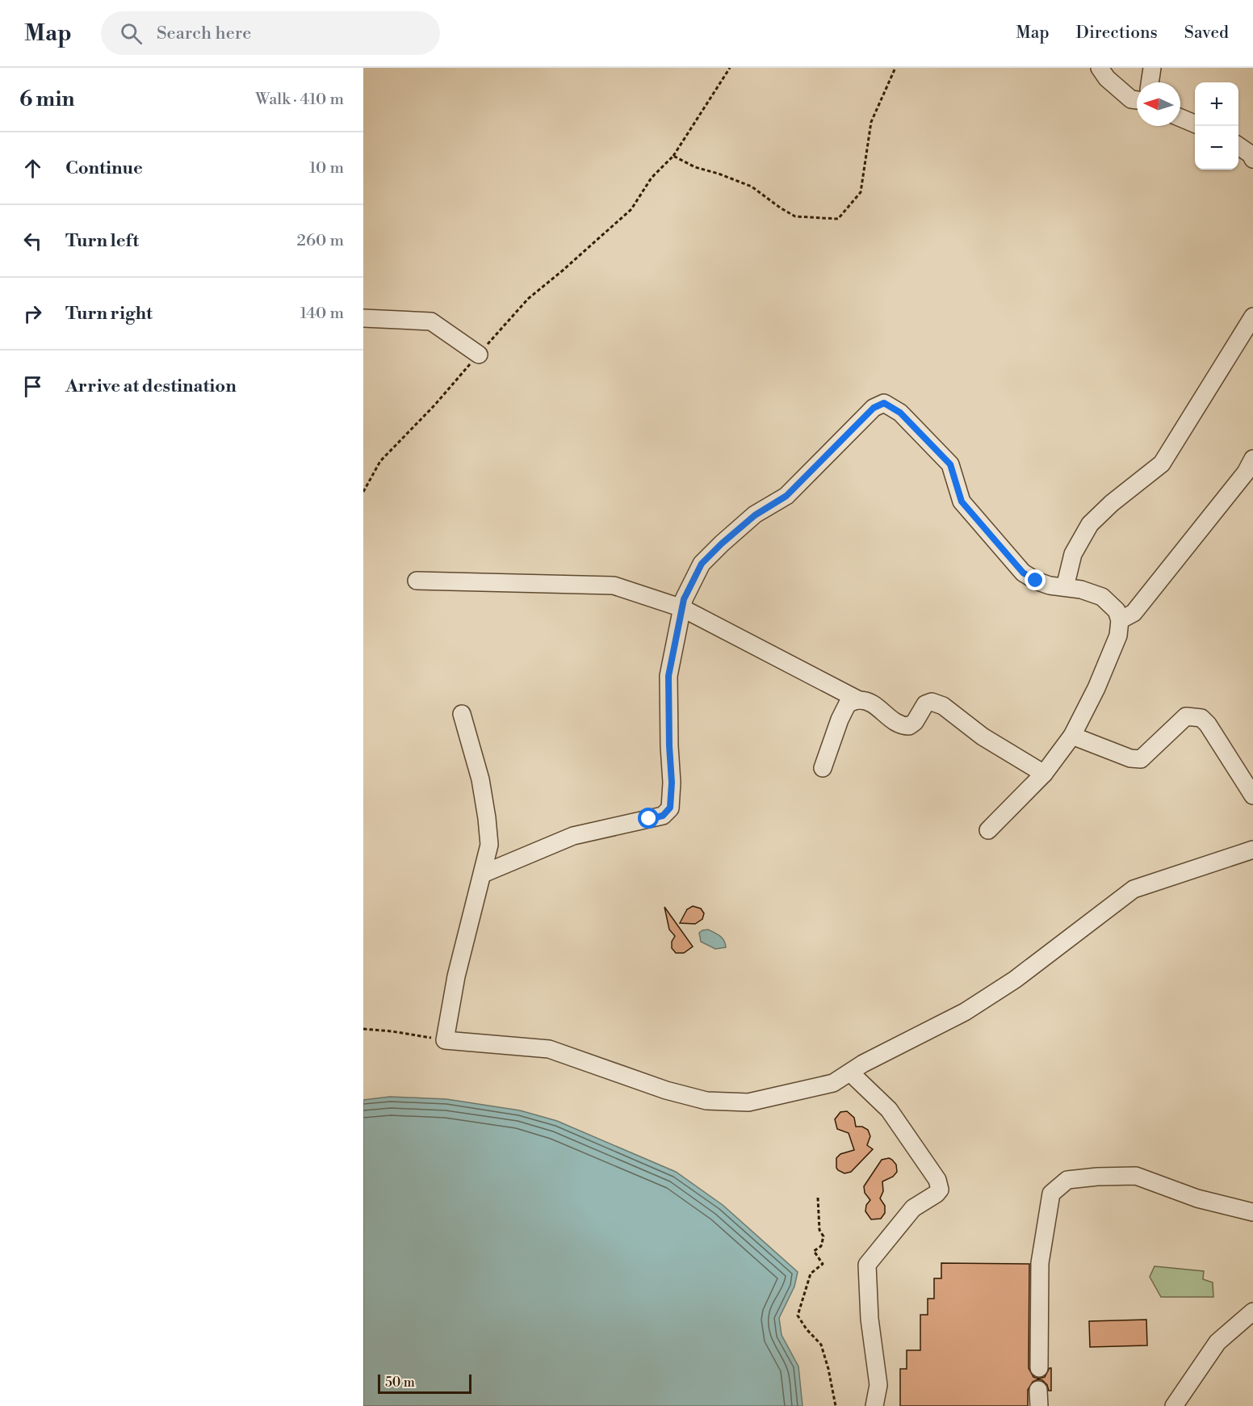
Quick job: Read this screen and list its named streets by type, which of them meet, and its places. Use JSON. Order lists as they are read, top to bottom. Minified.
{"scale_bar":"50 m","north":"left","page":{"header":"Map","search":"Search here","nav":["Map","Directions","Saved"],"heading":["6 min","Walk · 410 m"],"map_buttons":["+","−"],"list":[["Continue","10 m"],["Turn left","260 m"],["Turn right","140 m"],"Arrive at destination"],"scale":"50 m"}}
